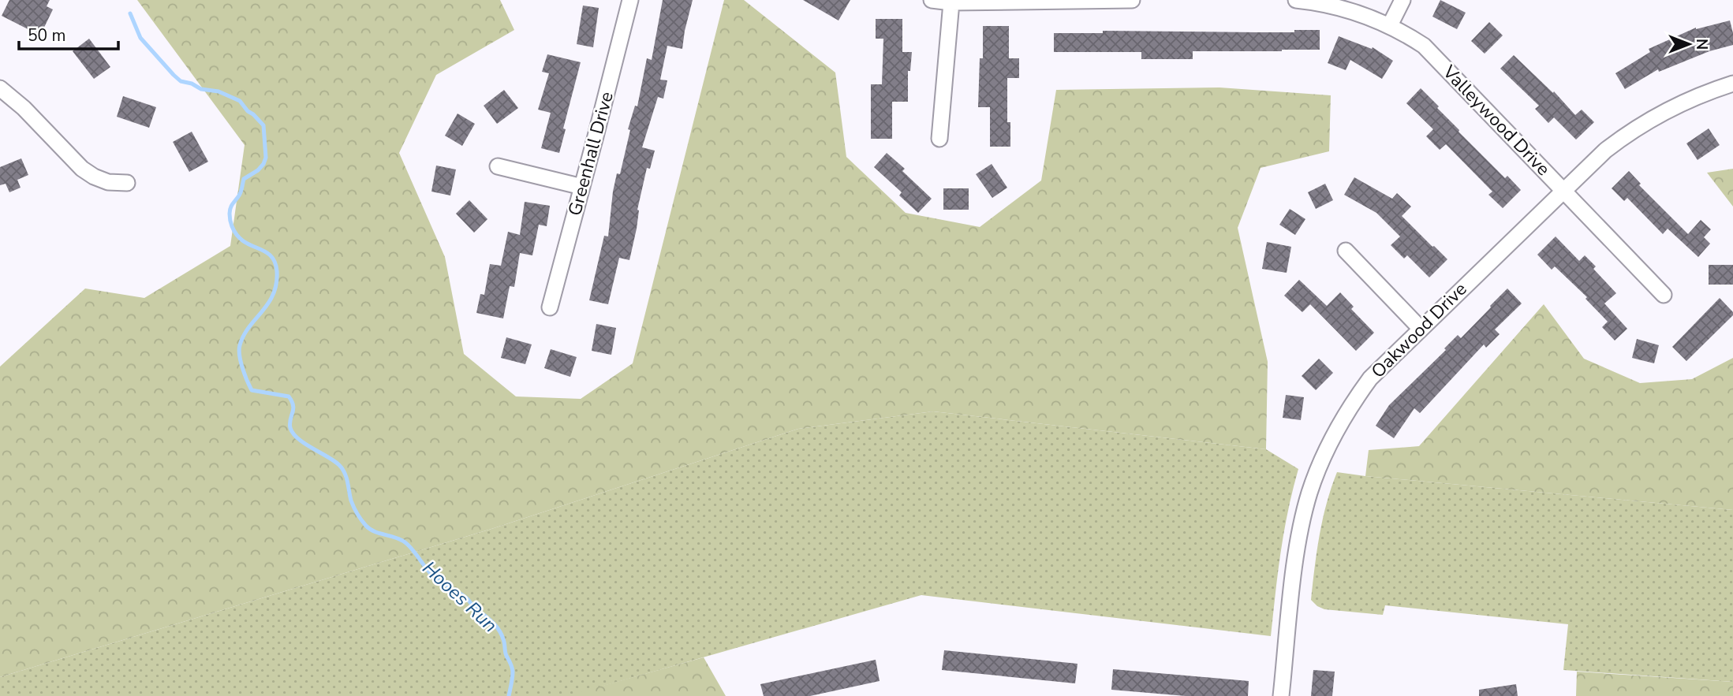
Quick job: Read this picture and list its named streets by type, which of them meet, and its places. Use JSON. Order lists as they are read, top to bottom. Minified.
{"streets":{"street":["Valleywood Drive","Greenhall Drive","Oakwood Drive"]},"crossings":[["Valleywood Drive","Oakwood Drive"]],"water":["Hooes Run"],"scale_bar":"50 m","north":"right"}
